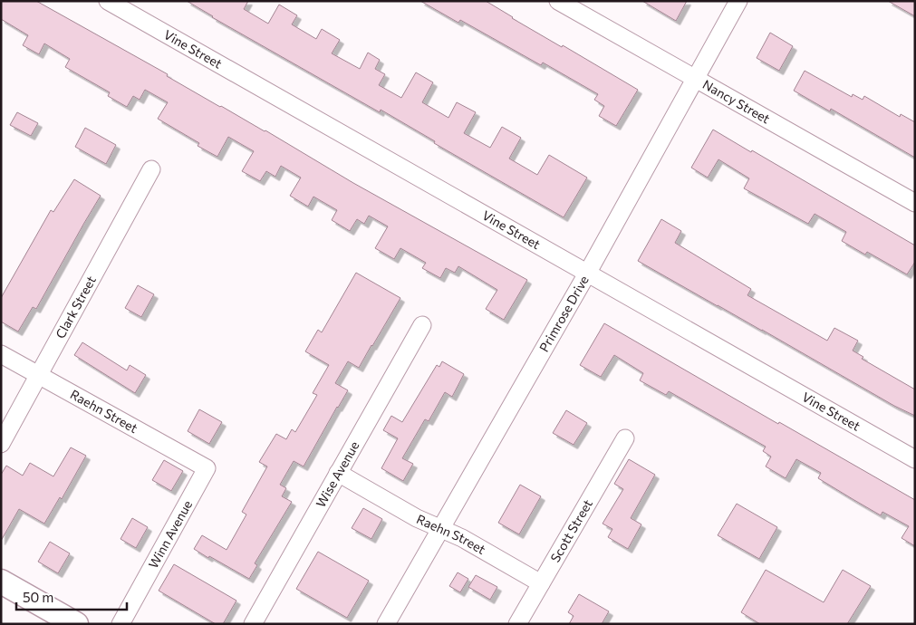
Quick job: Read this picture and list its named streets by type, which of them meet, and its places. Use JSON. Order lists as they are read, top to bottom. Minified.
{"streets":{"street":["Vine Street","Nancy Street","Clark Street","Primrose Drive","Raehn Street","Wise Avenue","Scott Street","Winn Avenue"]},"crossings":[["Vine Street","Primrose Drive"],["Nancy Street","Primrose Drive"],["Clark Street","Raehn Street"],["Primrose Drive","Raehn Street"],["Raehn Street","Wise Avenue"],["Raehn Street","Scott Street"],["Raehn Street","Winn Avenue"]],"scale_bar":"50 m"}
